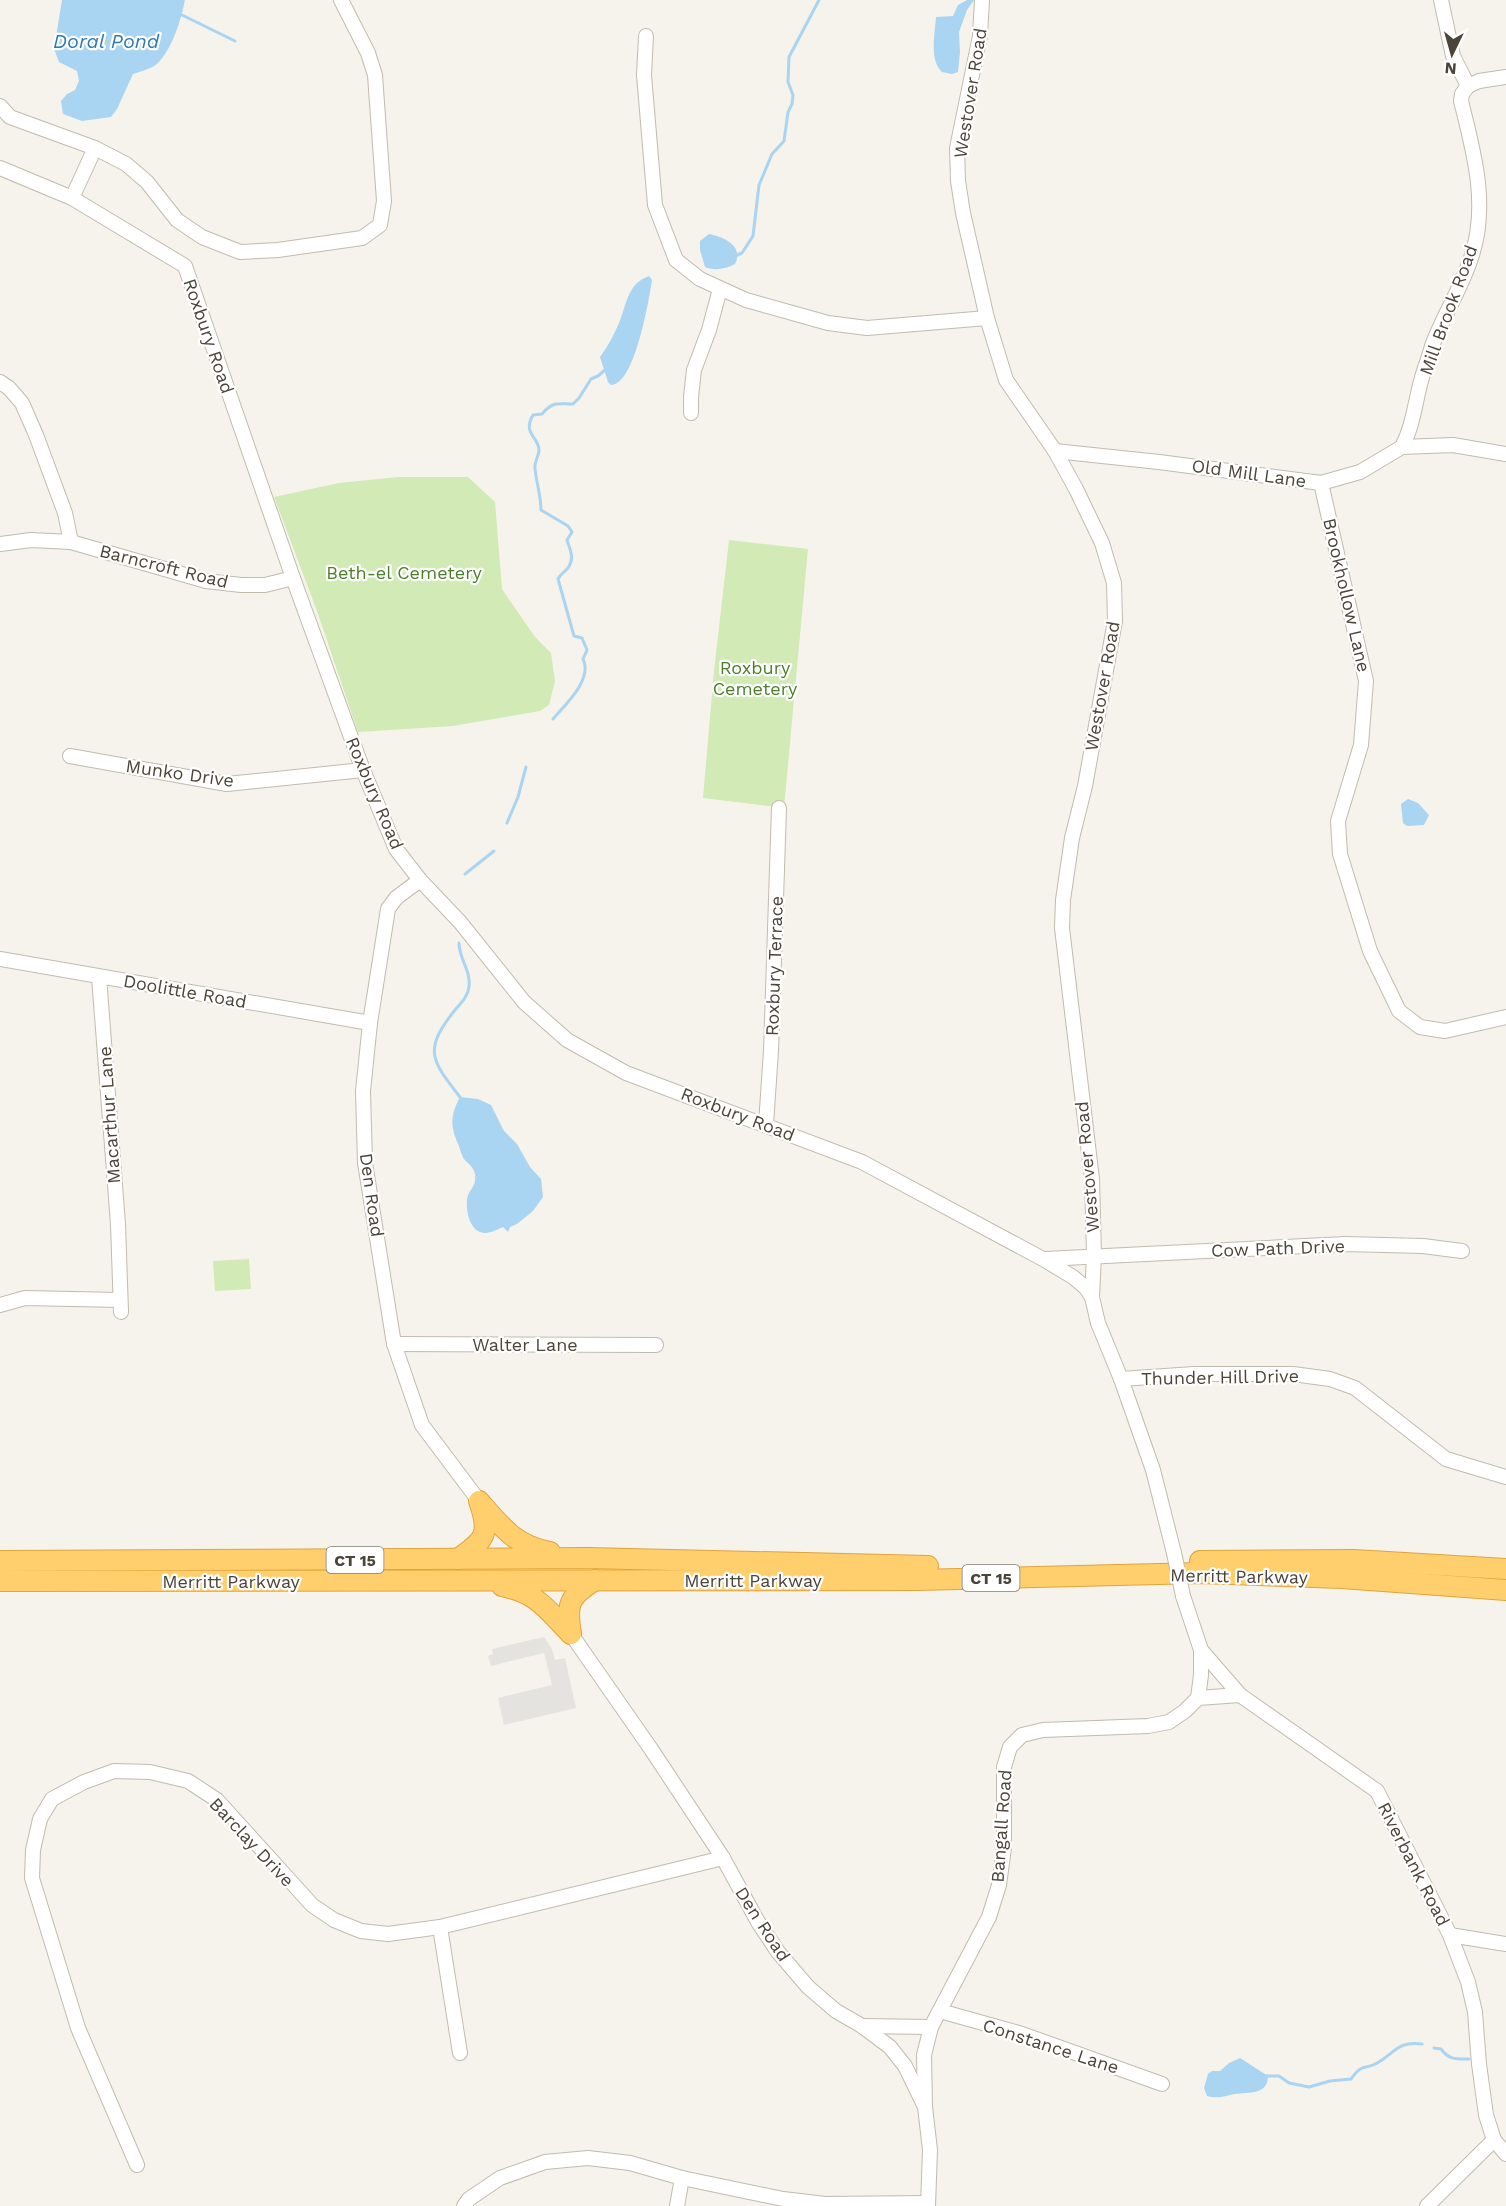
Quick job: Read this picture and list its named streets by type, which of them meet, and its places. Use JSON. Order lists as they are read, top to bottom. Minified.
{"streets":{"highway":["CT 15","Merritt Parkway"],"street":["Westover Road","Mill Brook Road","Roxbury Road","Old Mill Lane","Barncroft Road","Brookhollow Lane","Munko Drive","Roxbury Terrace","Doolittle Road","Macarthur Lane","Den Road","Cow Path Drive","Walter Lane","Thunder Hill Drive","Bangall Road","Barclay Drive","Riverbank Road","Constance Lane"]},"crossings":[["Westover Road","Roxbury Road"],["Westover Road","Old Mill Lane"],["Westover Road","Cow Path Drive"],["Westover Road","Riverbank Road"],["Mill Brook Road","Old Mill Lane"],["Roxbury Road","Barncroft Road"],["Roxbury Road","Munko Drive"],["Roxbury Road","Roxbury Terrace"],["Roxbury Road","Den Road"],["Roxbury Road","Riverbank Road"],["Old Mill Lane","Brookhollow Lane"],["Doolittle Road","Macarthur Lane"],["Doolittle Road","Den Road"],["Den Road","Walter Lane"],["Den Road","Bangall Road"],["Den Road","Barclay Drive"],["Thunder Hill Drive","Riverbank Road"],["Bangall Road","Riverbank Road"],["Bangall Road","Constance Lane"]],"water":["Doral Pond"],"parks":["Beth-el Cemetery","Roxbury Cemetery"],"north":"bottom"}
